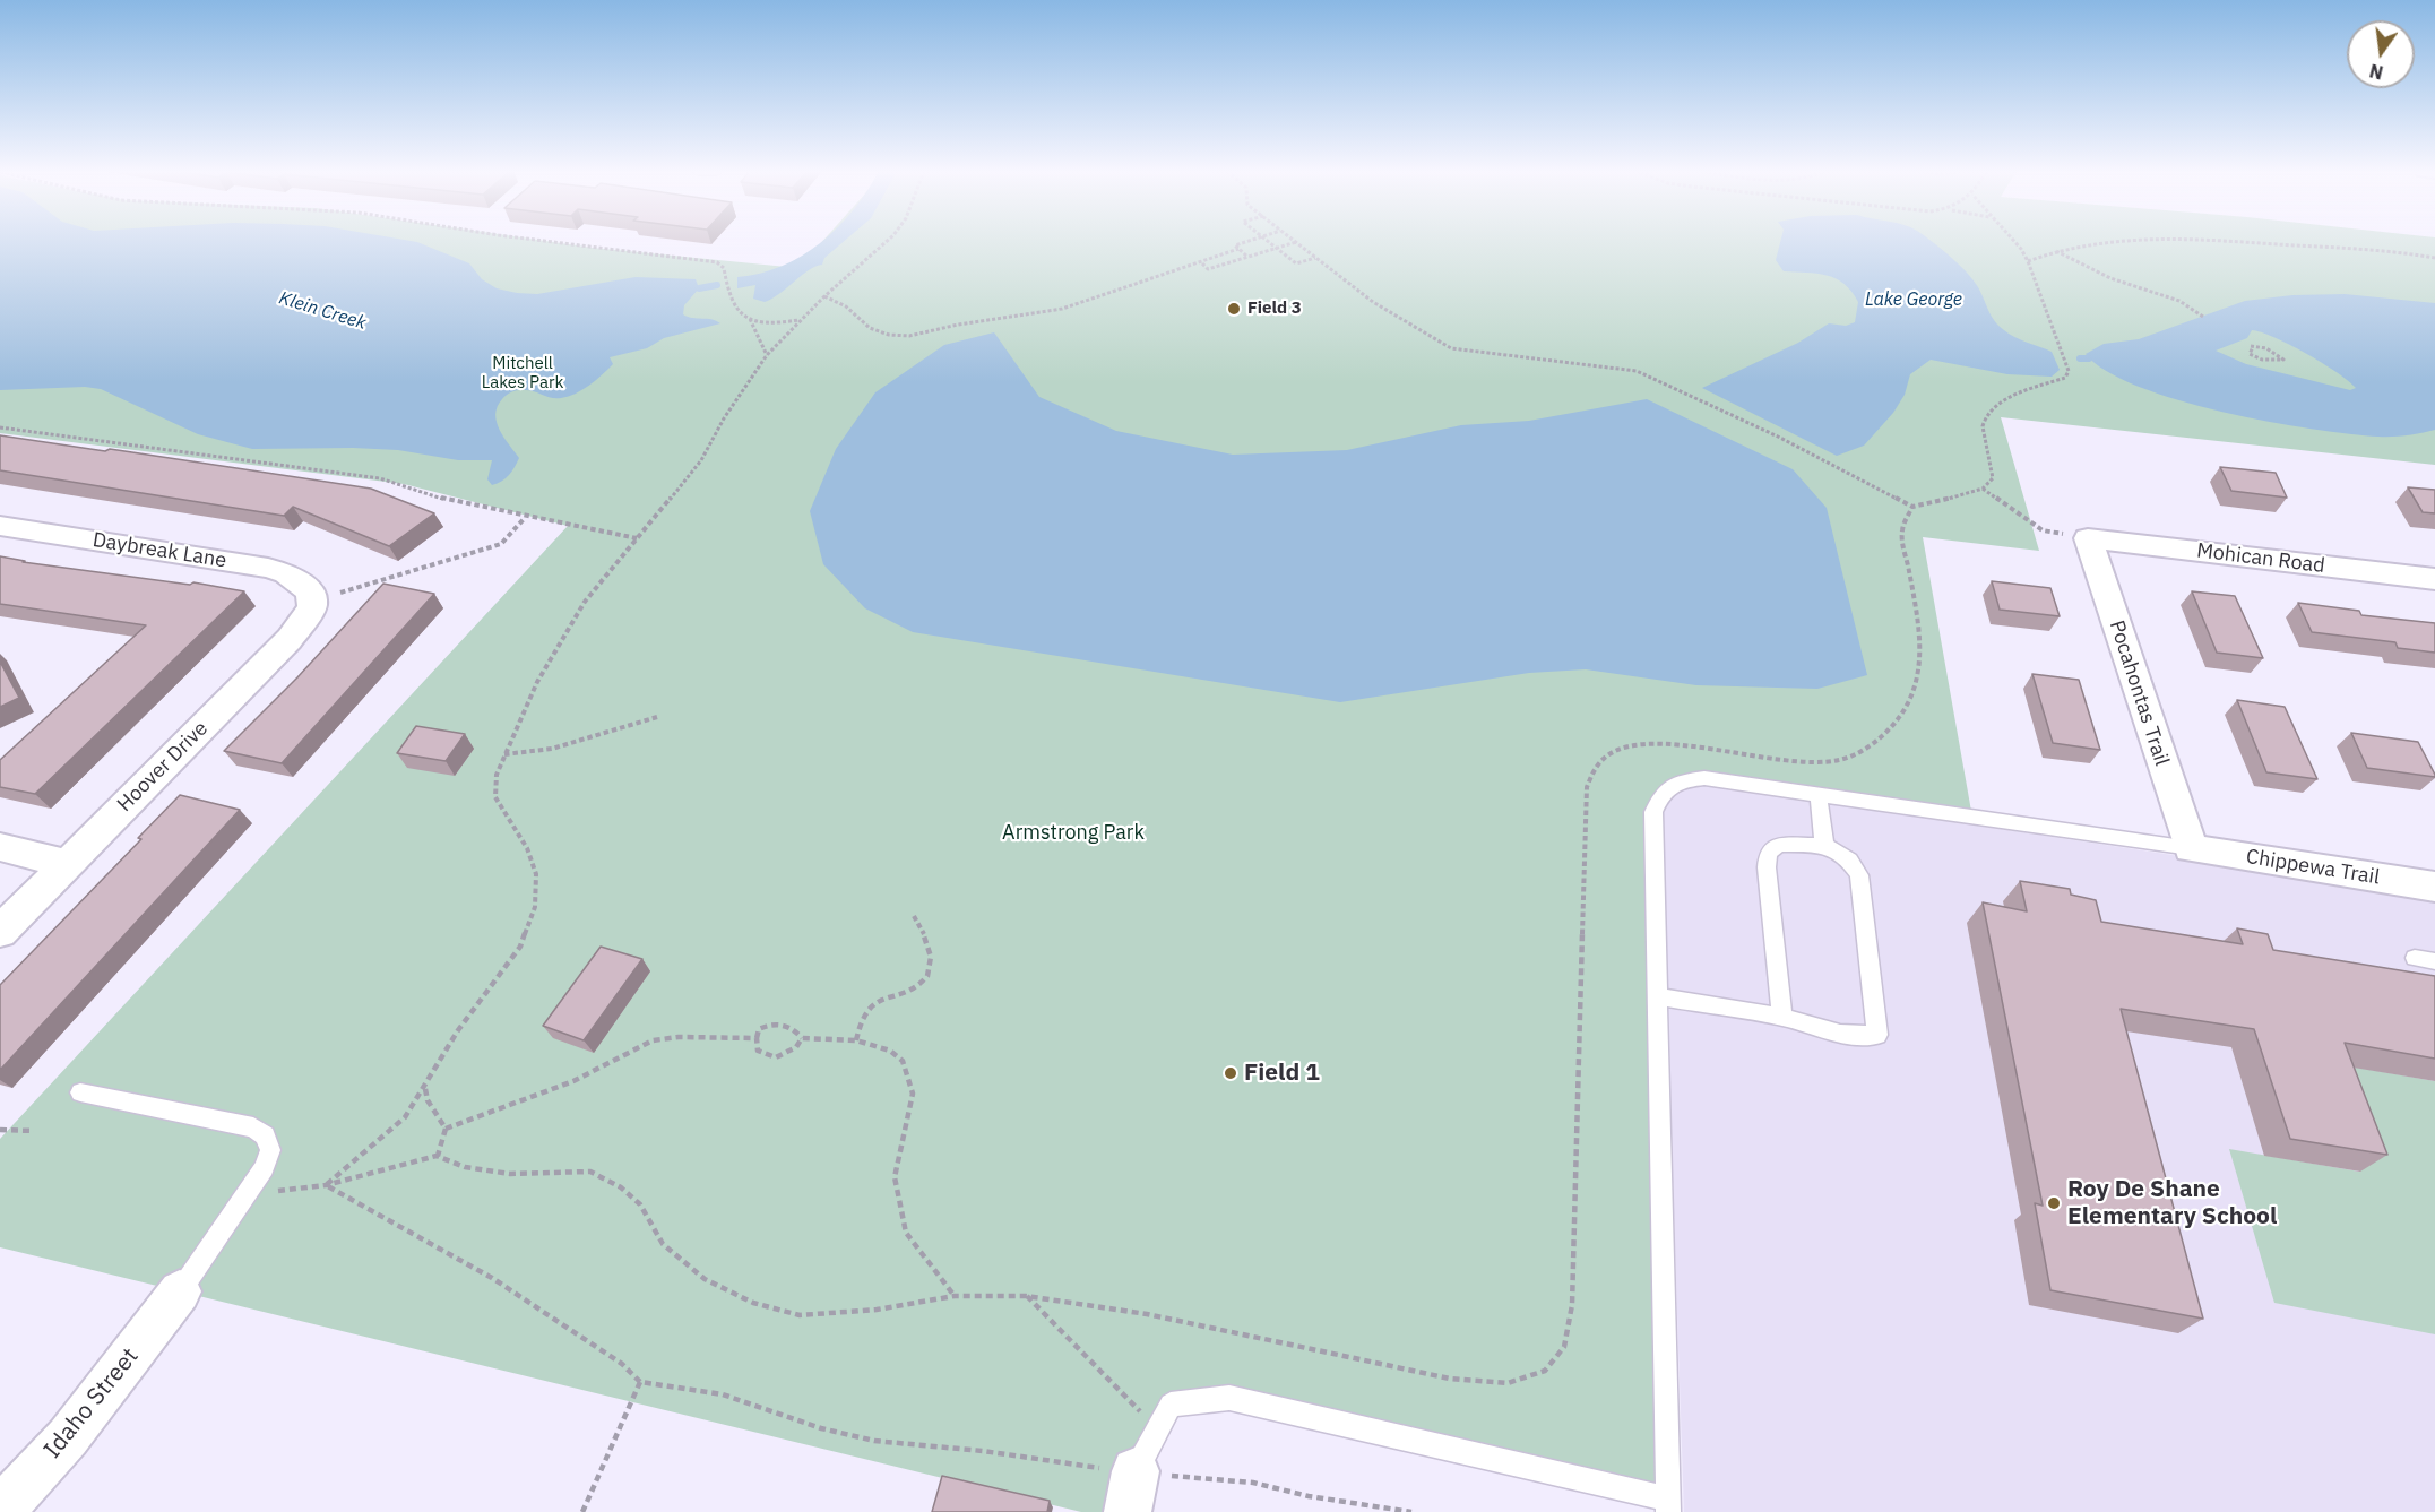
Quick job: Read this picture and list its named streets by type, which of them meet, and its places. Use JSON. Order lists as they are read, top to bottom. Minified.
{"streets":{"street":["Daybreak Lane","Mohican Road","Pocahontas Trail","Hoover Drive","Chippewa Trail","Idaho Street"]},"crossings":[["Daybreak Lane","Hoover Drive"],["Mohican Road","Pocahontas Trail"],["Pocahontas Trail","Chippewa Trail"]],"water":["Lake George","Klein Creek"],"parks":["Mitchell Lakes Park","Armstrong Park"],"places":["Field 3","Field 1","Roy De Shane Elementary School"],"north":"bottom"}
